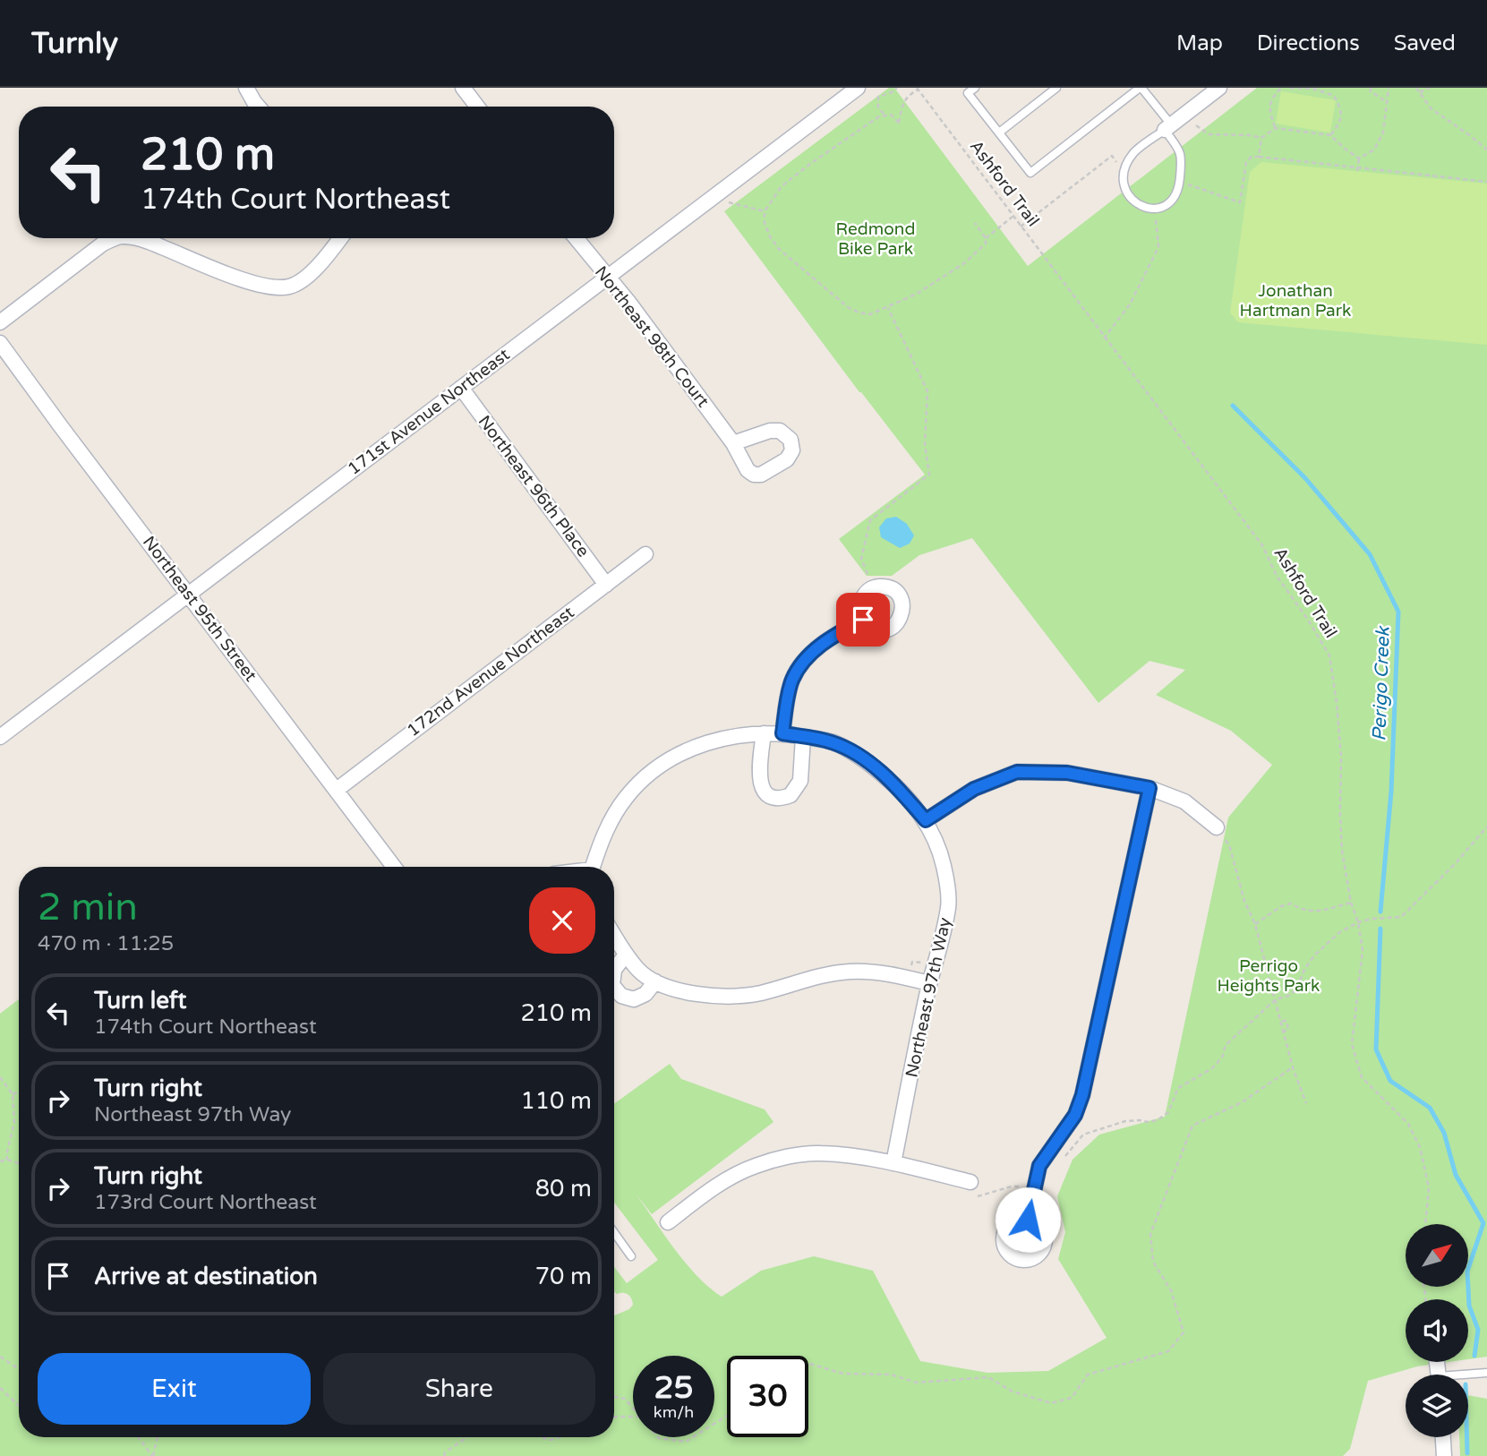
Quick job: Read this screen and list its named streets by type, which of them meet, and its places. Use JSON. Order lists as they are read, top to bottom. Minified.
{"streets":{"street":["Northeast 98th Court","171st Avenue Northeast","Northeast 96th Place","Northeast 95th Street","172nd Avenue Northeast","Northeast 97th Way"],"path":["Ashford Trail"]},"crossings":[["Northeast 98th Court","171st Avenue Northeast"],["171st Avenue Northeast","Northeast 96th Place"],["171st Avenue Northeast","Northeast 95th Street"],["Northeast 96th Place","172nd Avenue Northeast"],["Northeast 95th Street","172nd Avenue Northeast"]],"water":["Perigo Creek"],"parks":["Redmond Bike Park","Jonathan Hartman Park","Perrigo Heights Park"],"north":"top right","page":{"header":"Turnly","nav":["Map","Directions","Saved"],"turn":["210 m","174th Court Northeast"],"heading":["2 min","470 m · 11:25"],"list":[{"name":"Turn left","note":"174th Court Northeast","value":"210 m"},{"name":"Turn right","note":"Northeast 97th Way","value":"110 m"},{"name":"Turn right","note":"173rd Court Northeast","value":"80 m"},{"name":"Arrive at destination","value":"70 m"}],"buttons":["Exit","Share"],"speed":"25 km/h","limit":"30"}}
